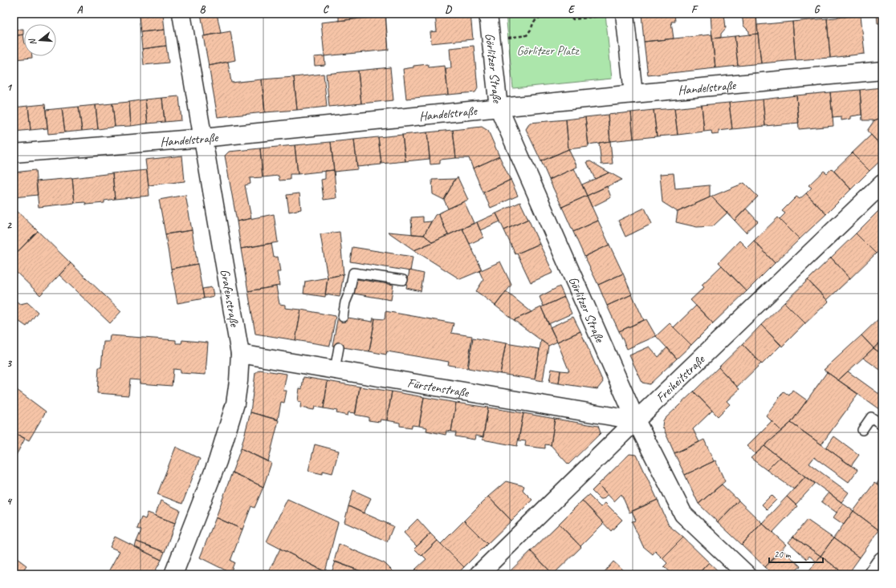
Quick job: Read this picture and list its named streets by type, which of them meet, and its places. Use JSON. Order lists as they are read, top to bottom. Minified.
{"streets":{"street":["Görlitzer Straße","Handelstraße","Grafenstraße","Freiheitstraße","Fürstenstraße"]},"crossings":[["Görlitzer Straße","Handelstraße"],["Görlitzer Straße","Freiheitstraße"],["Görlitzer Straße","Fürstenstraße"],["Handelstraße","Grafenstraße"],["Grafenstraße","Fürstenstraße"],["Freiheitstraße","Fürstenstraße"]],"parks":["Görlitzer Platz"],"scale_bar":"20 m","north":"left","grid":{"columns":["A","B","C","D","E","F","G"],"rows":["1","2","3","4"]}}
